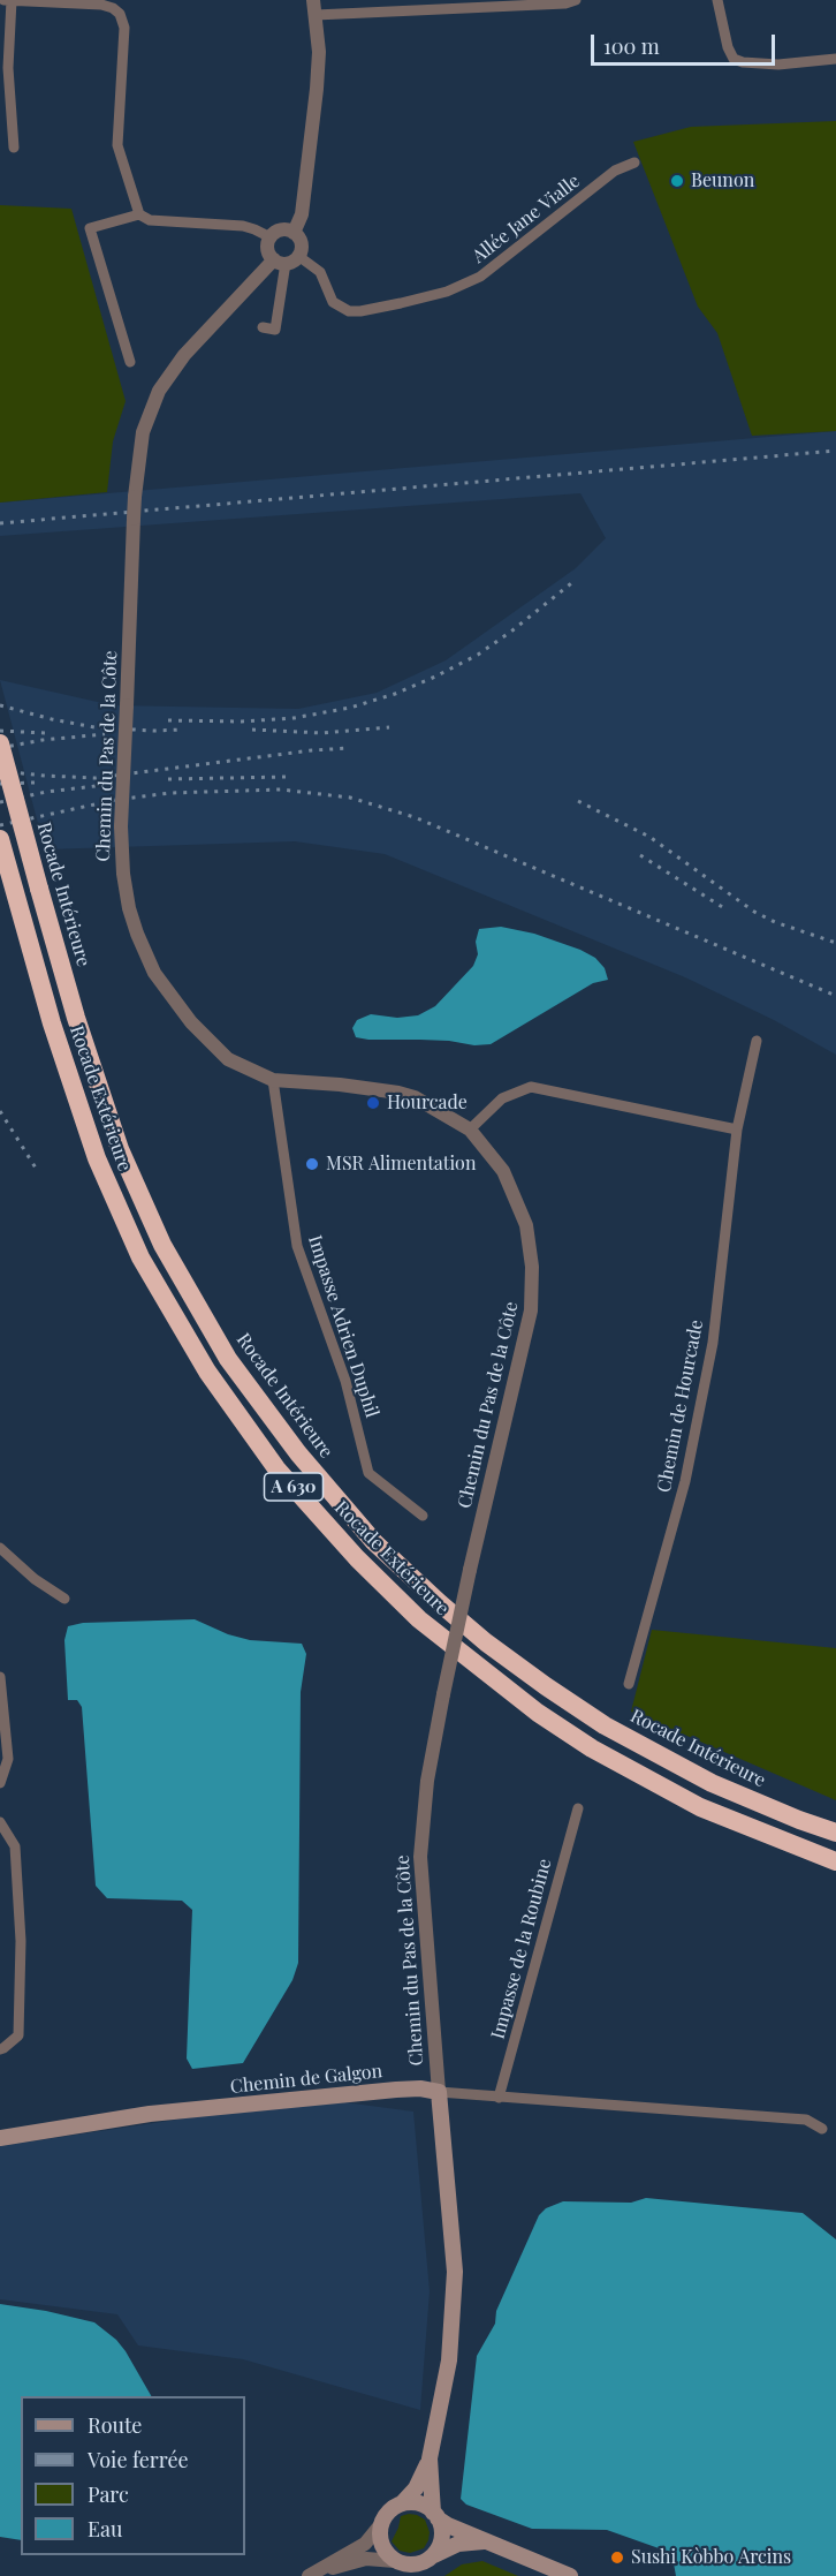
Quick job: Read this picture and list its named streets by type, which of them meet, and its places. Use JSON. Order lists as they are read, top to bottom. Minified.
{"streets":{"highway":["Rocade Intérieure","Rocade Extérieure","A 630"],"main road":["Chemin du Pas de la Côte","Chemin de Galgon"],"street":["Allée Jane Vialle","Impasse Adrien Duphil","Chemin de Hourcade","Impasse de la Roubine"]},"crossings":[["Allée Jane Vialle","Chemin du Pas de la Côte"],["Chemin du Pas de la Côte","Impasse Adrien Duphil"],["Chemin du Pas de la Côte","Chemin de Galgon"],["Impasse de la Roubine","Chemin de Galgon"]],"places":["Beunon","Hourcade","MSR Alimentation","Sushi Kòbbo Arcins"],"legend":["Route","Voie ferrée","Parc","Eau"],"scale_bar":"100 m"}
